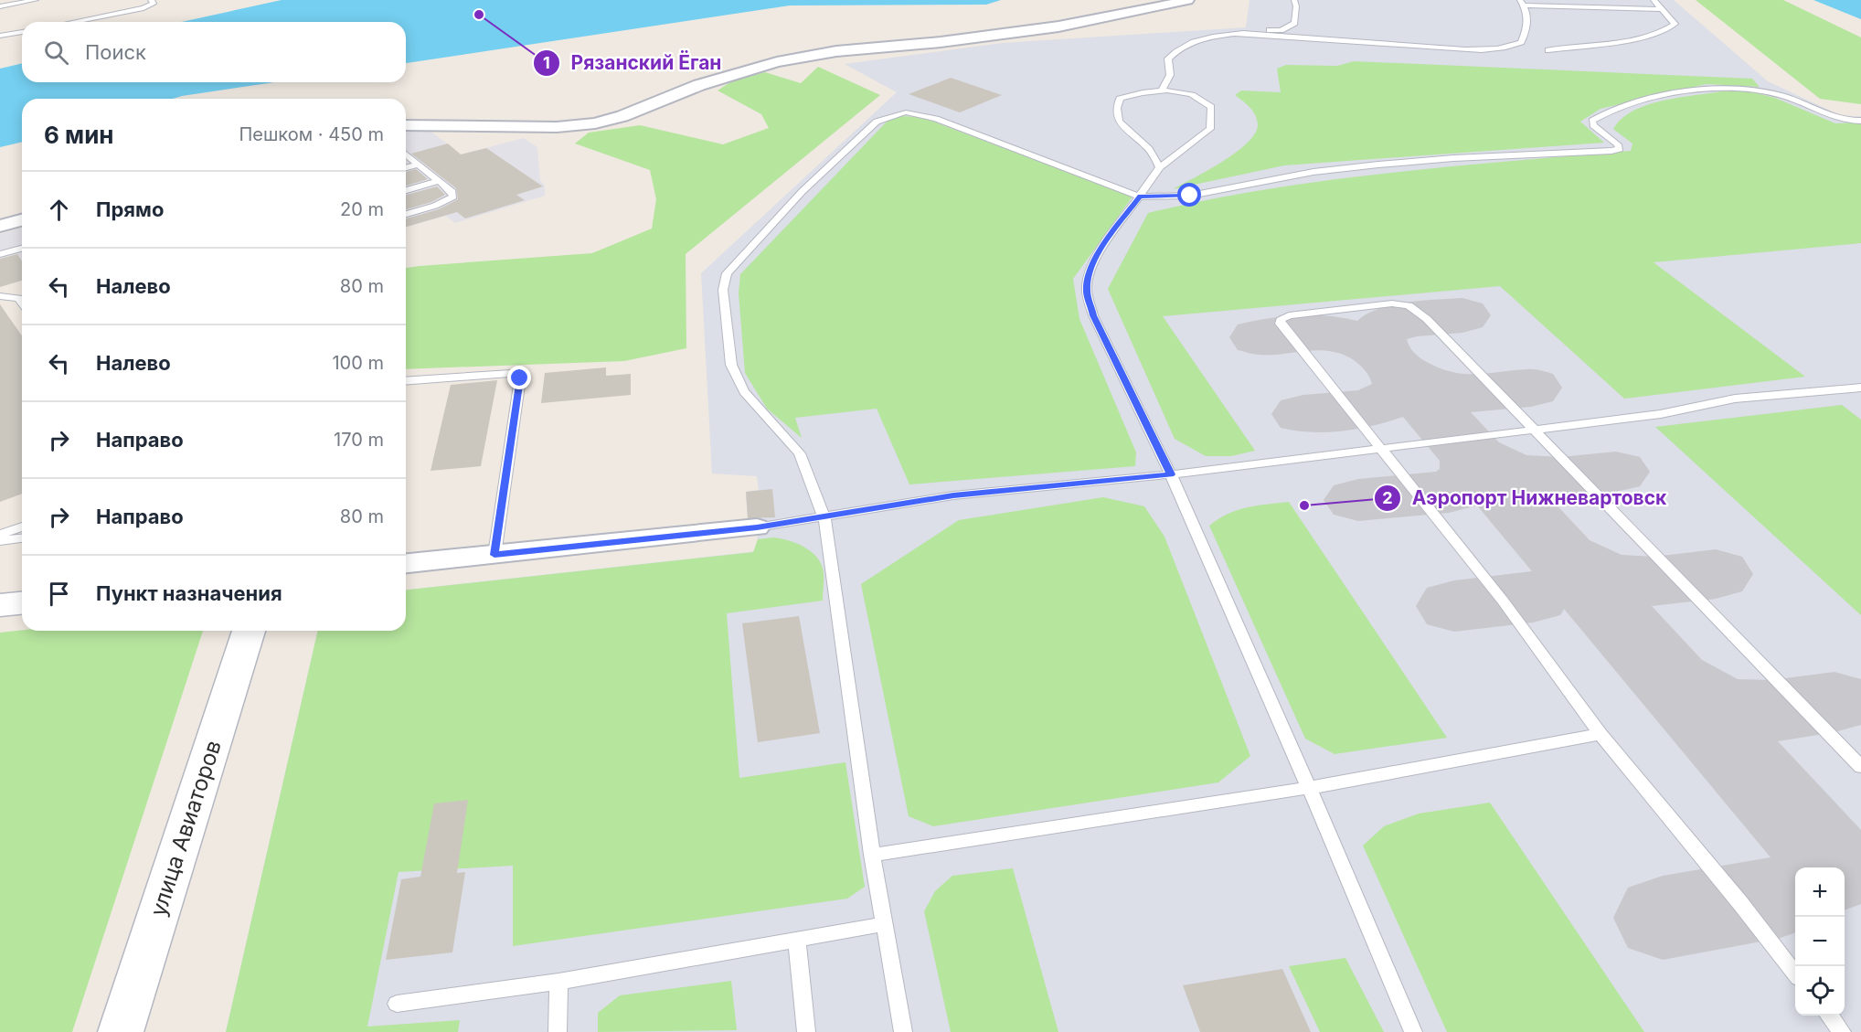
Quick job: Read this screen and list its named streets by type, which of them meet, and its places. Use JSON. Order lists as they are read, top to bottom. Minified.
{"streets":{"main road":["улица Авиаторов"]},"places":["Рязанский Ёган","Аэропорт Нижневартовск"],"page":{"search":"Поиск","heading":["6 мин","Пешком · 450 m"],"list":[["Прямо","20 m"],["Налево","80 m"],["Налево","100 m"],["Направо","170 m"],["Направо","80 m"],"Пункт назначения"],"map_buttons":["+","−"]}}
